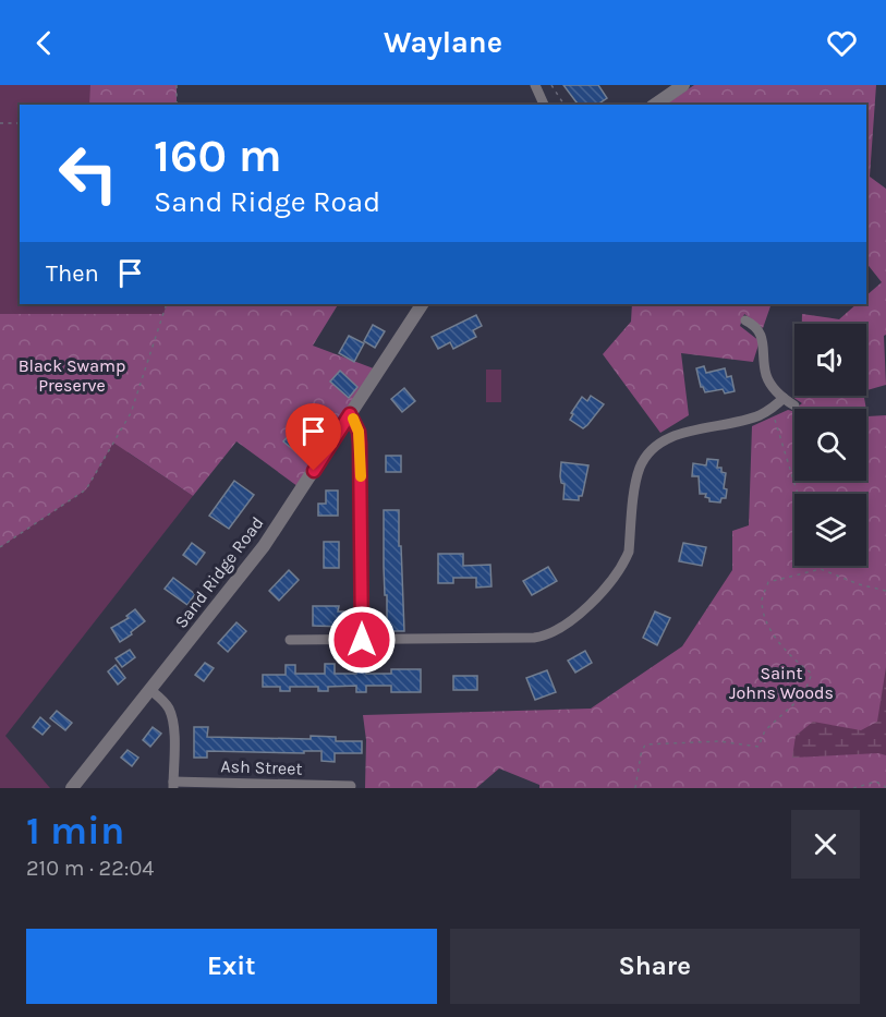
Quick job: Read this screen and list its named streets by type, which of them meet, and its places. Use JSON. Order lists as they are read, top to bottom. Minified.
{"streets":{"street":["Sand Ridge Road","Ash Street"]},"parks":["Black Swamp Preserve","Saint Johns Woods"],"page":{"header":"Waylane","turn":["160 m","Sand Ridge Road"],"then":"Then","heading":["1 min","210 m · 22:04"],"buttons":["Exit","Share"]}}
